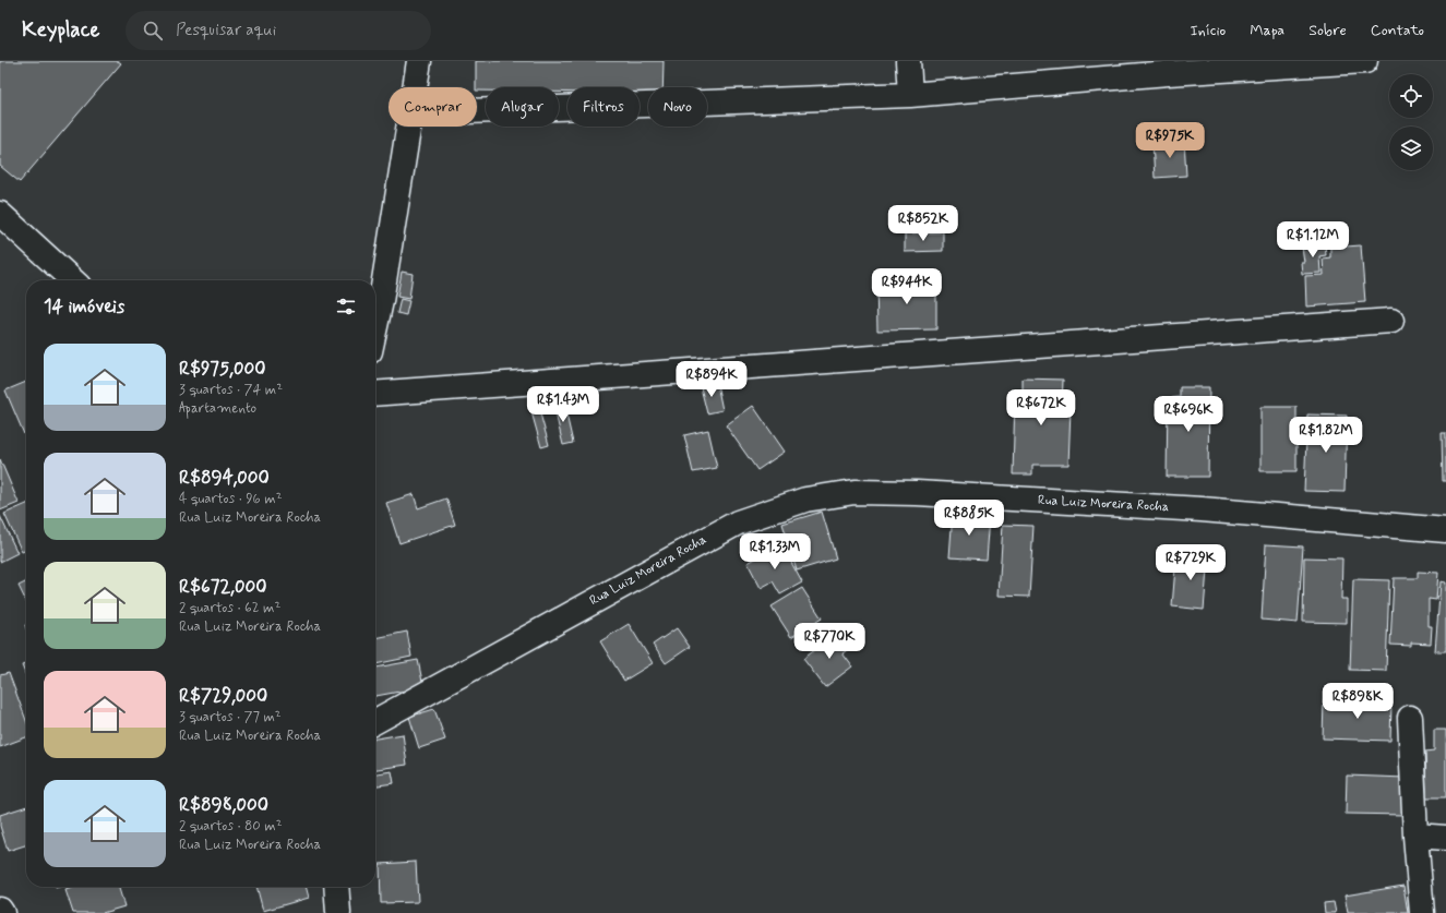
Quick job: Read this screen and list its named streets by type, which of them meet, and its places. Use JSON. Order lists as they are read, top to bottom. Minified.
{"streets":{"street":["Rua Luiz Moreira Rocha"]},"page":{"header":"Keyplace","search":"Pesquisar aqui","nav":["Início","Mapa","Sobre","Contato"],"chip":["Comprar","Alugar","Filtros","Novo"],"price":["R$975K","R$852K","R$1.12M","R$944K","R$894K","R$1.43M","R$672K","R$696K","R$1.82M","R$885K","R$1.33M","R$729K","R$770K","R$898K"],"heading":"14 imóveis","list":[{"name":"R$975,000","note":"3 quartos · 74 m² · Apartamento"},{"name":"R$894,000","note":"4 quartos · 96 m² · Rua Luiz Moreira Rocha"},{"name":"R$672,000","note":"2 quartos · 62 m² · Rua Luiz Moreira Rocha"},{"name":"R$729,000","note":"3 quartos · 77 m² · Rua Luiz Moreira Rocha"},{"name":"R$898,000","note":"2 quartos · 80 m² · Rua Luiz Moreira Rocha"}]}}
